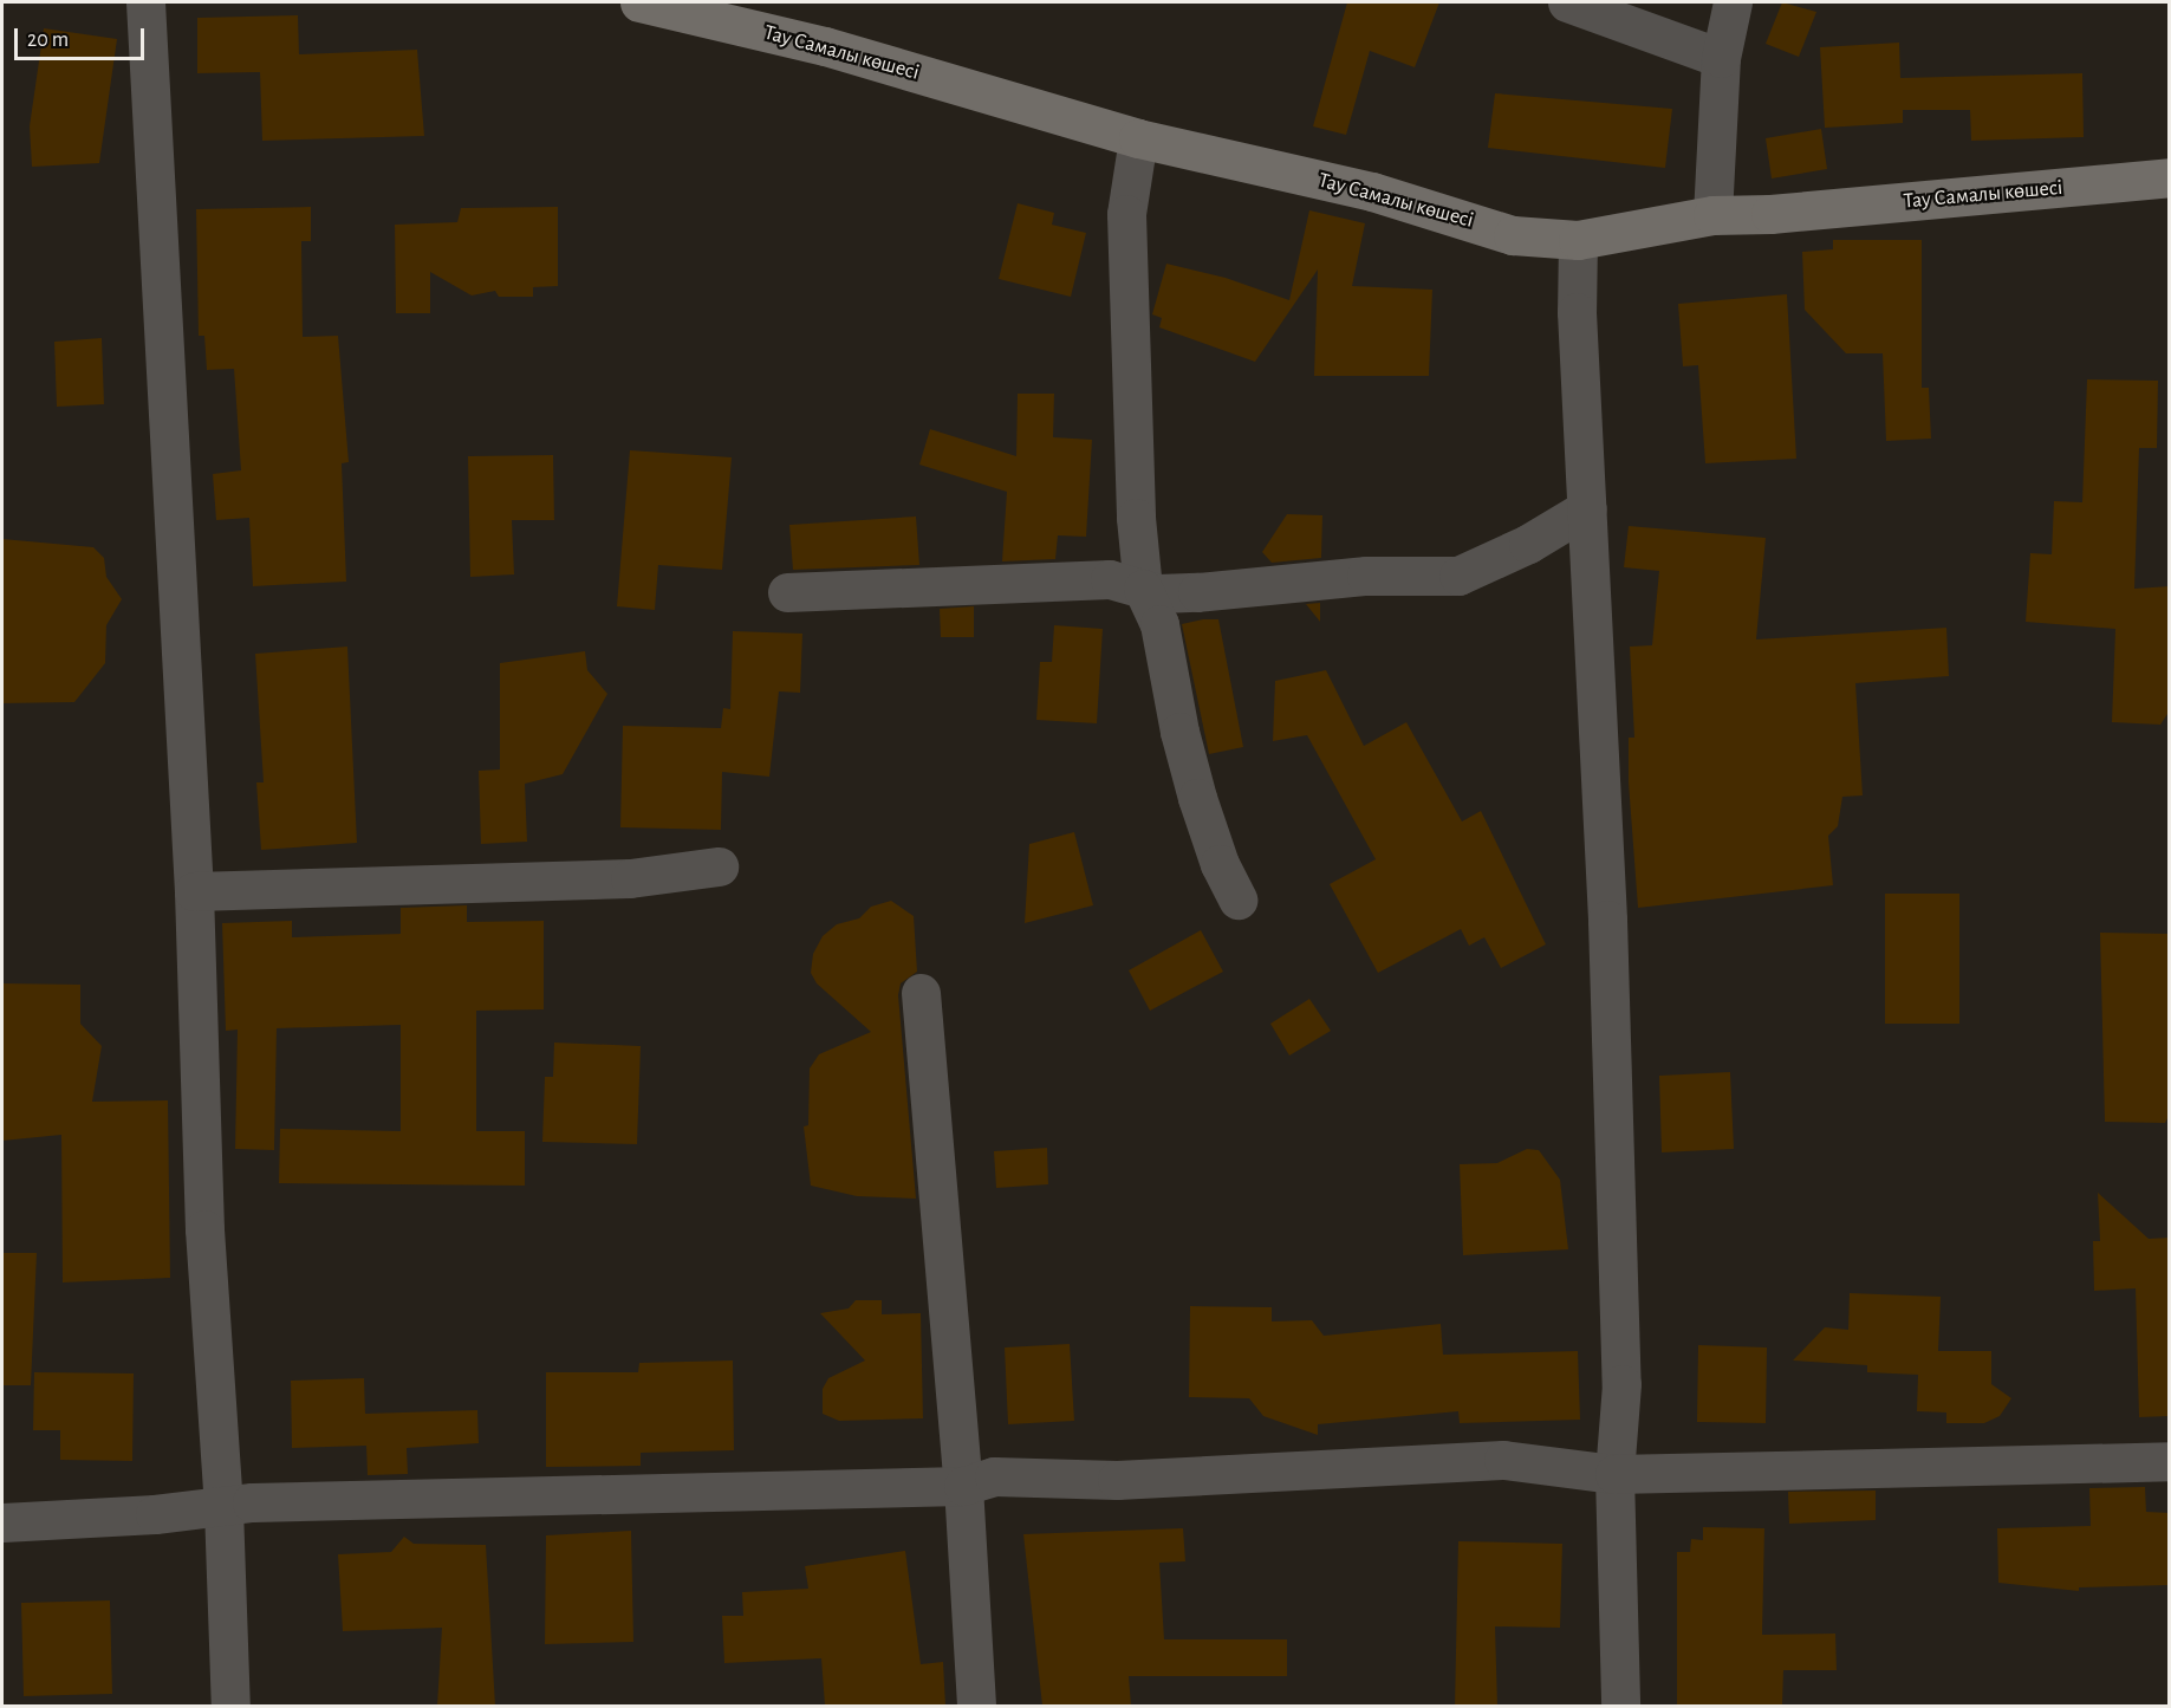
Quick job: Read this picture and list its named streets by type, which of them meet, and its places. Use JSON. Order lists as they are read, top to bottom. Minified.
{"streets":{"street":["Тау Самалы көшесі"]},"scale_bar":"20 m"}
